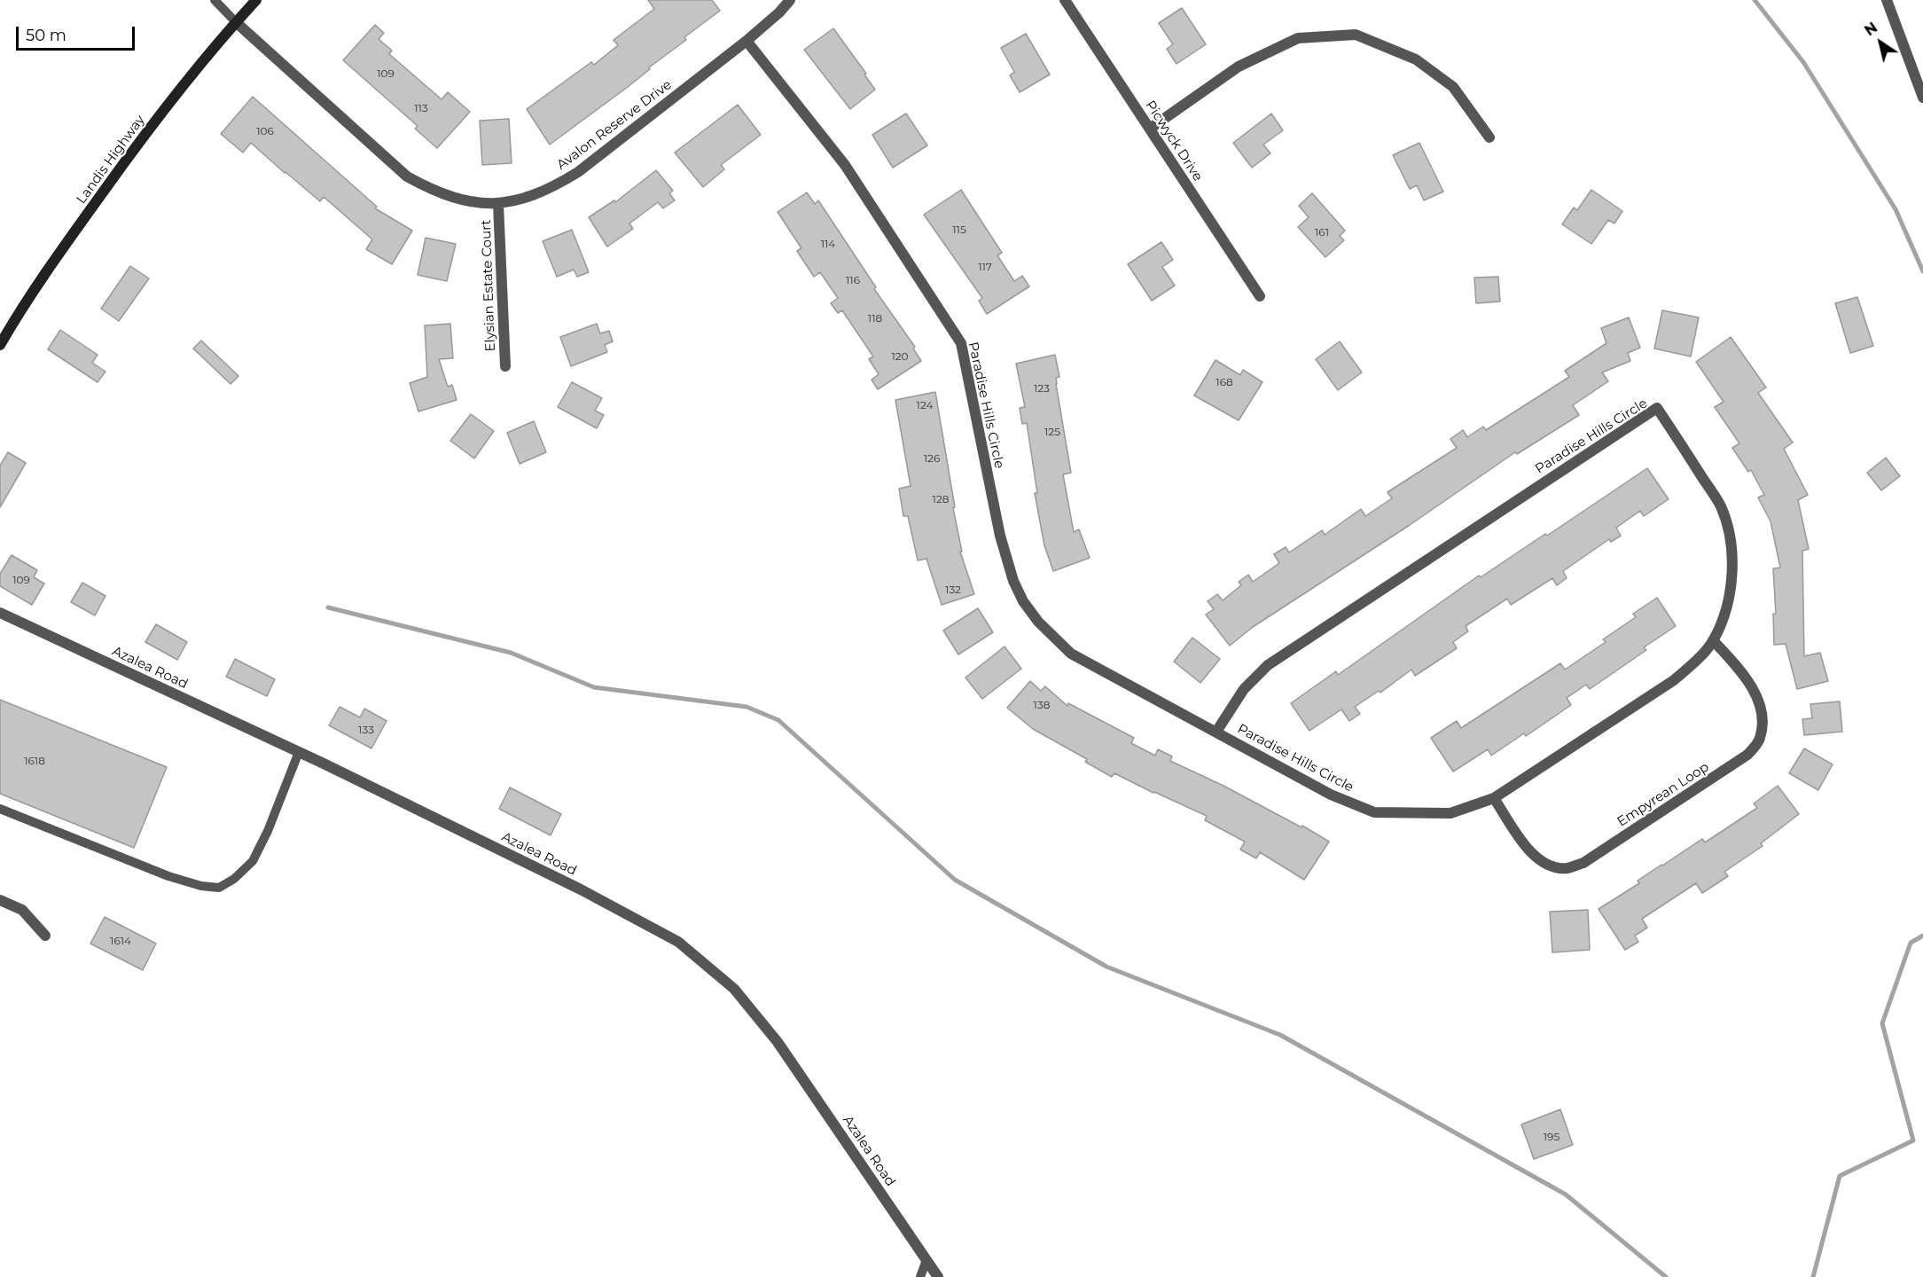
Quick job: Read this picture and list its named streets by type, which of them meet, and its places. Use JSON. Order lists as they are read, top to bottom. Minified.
{"streets":{"main road":["Landis Highway"],"street":["Avalon Reserve Drive","Picwyck Drive","Elysian Estate Court","Paradise Hills Circle","Azalea Road","Empyrean Loop"]},"crossings":[["Avalon Reserve Drive","Landis Highway"],["Avalon Reserve Drive","Elysian Estate Court"],["Avalon Reserve Drive","Paradise Hills Circle"],["Paradise Hills Circle","Empyrean Loop"]],"house_numbers":["109","113","106","115","161","114","117","116","118","120","168","123","124","125","126","128","109","132","138","133","1618","1614","195"],"scale_bar":"50 m","north":"top left"}
